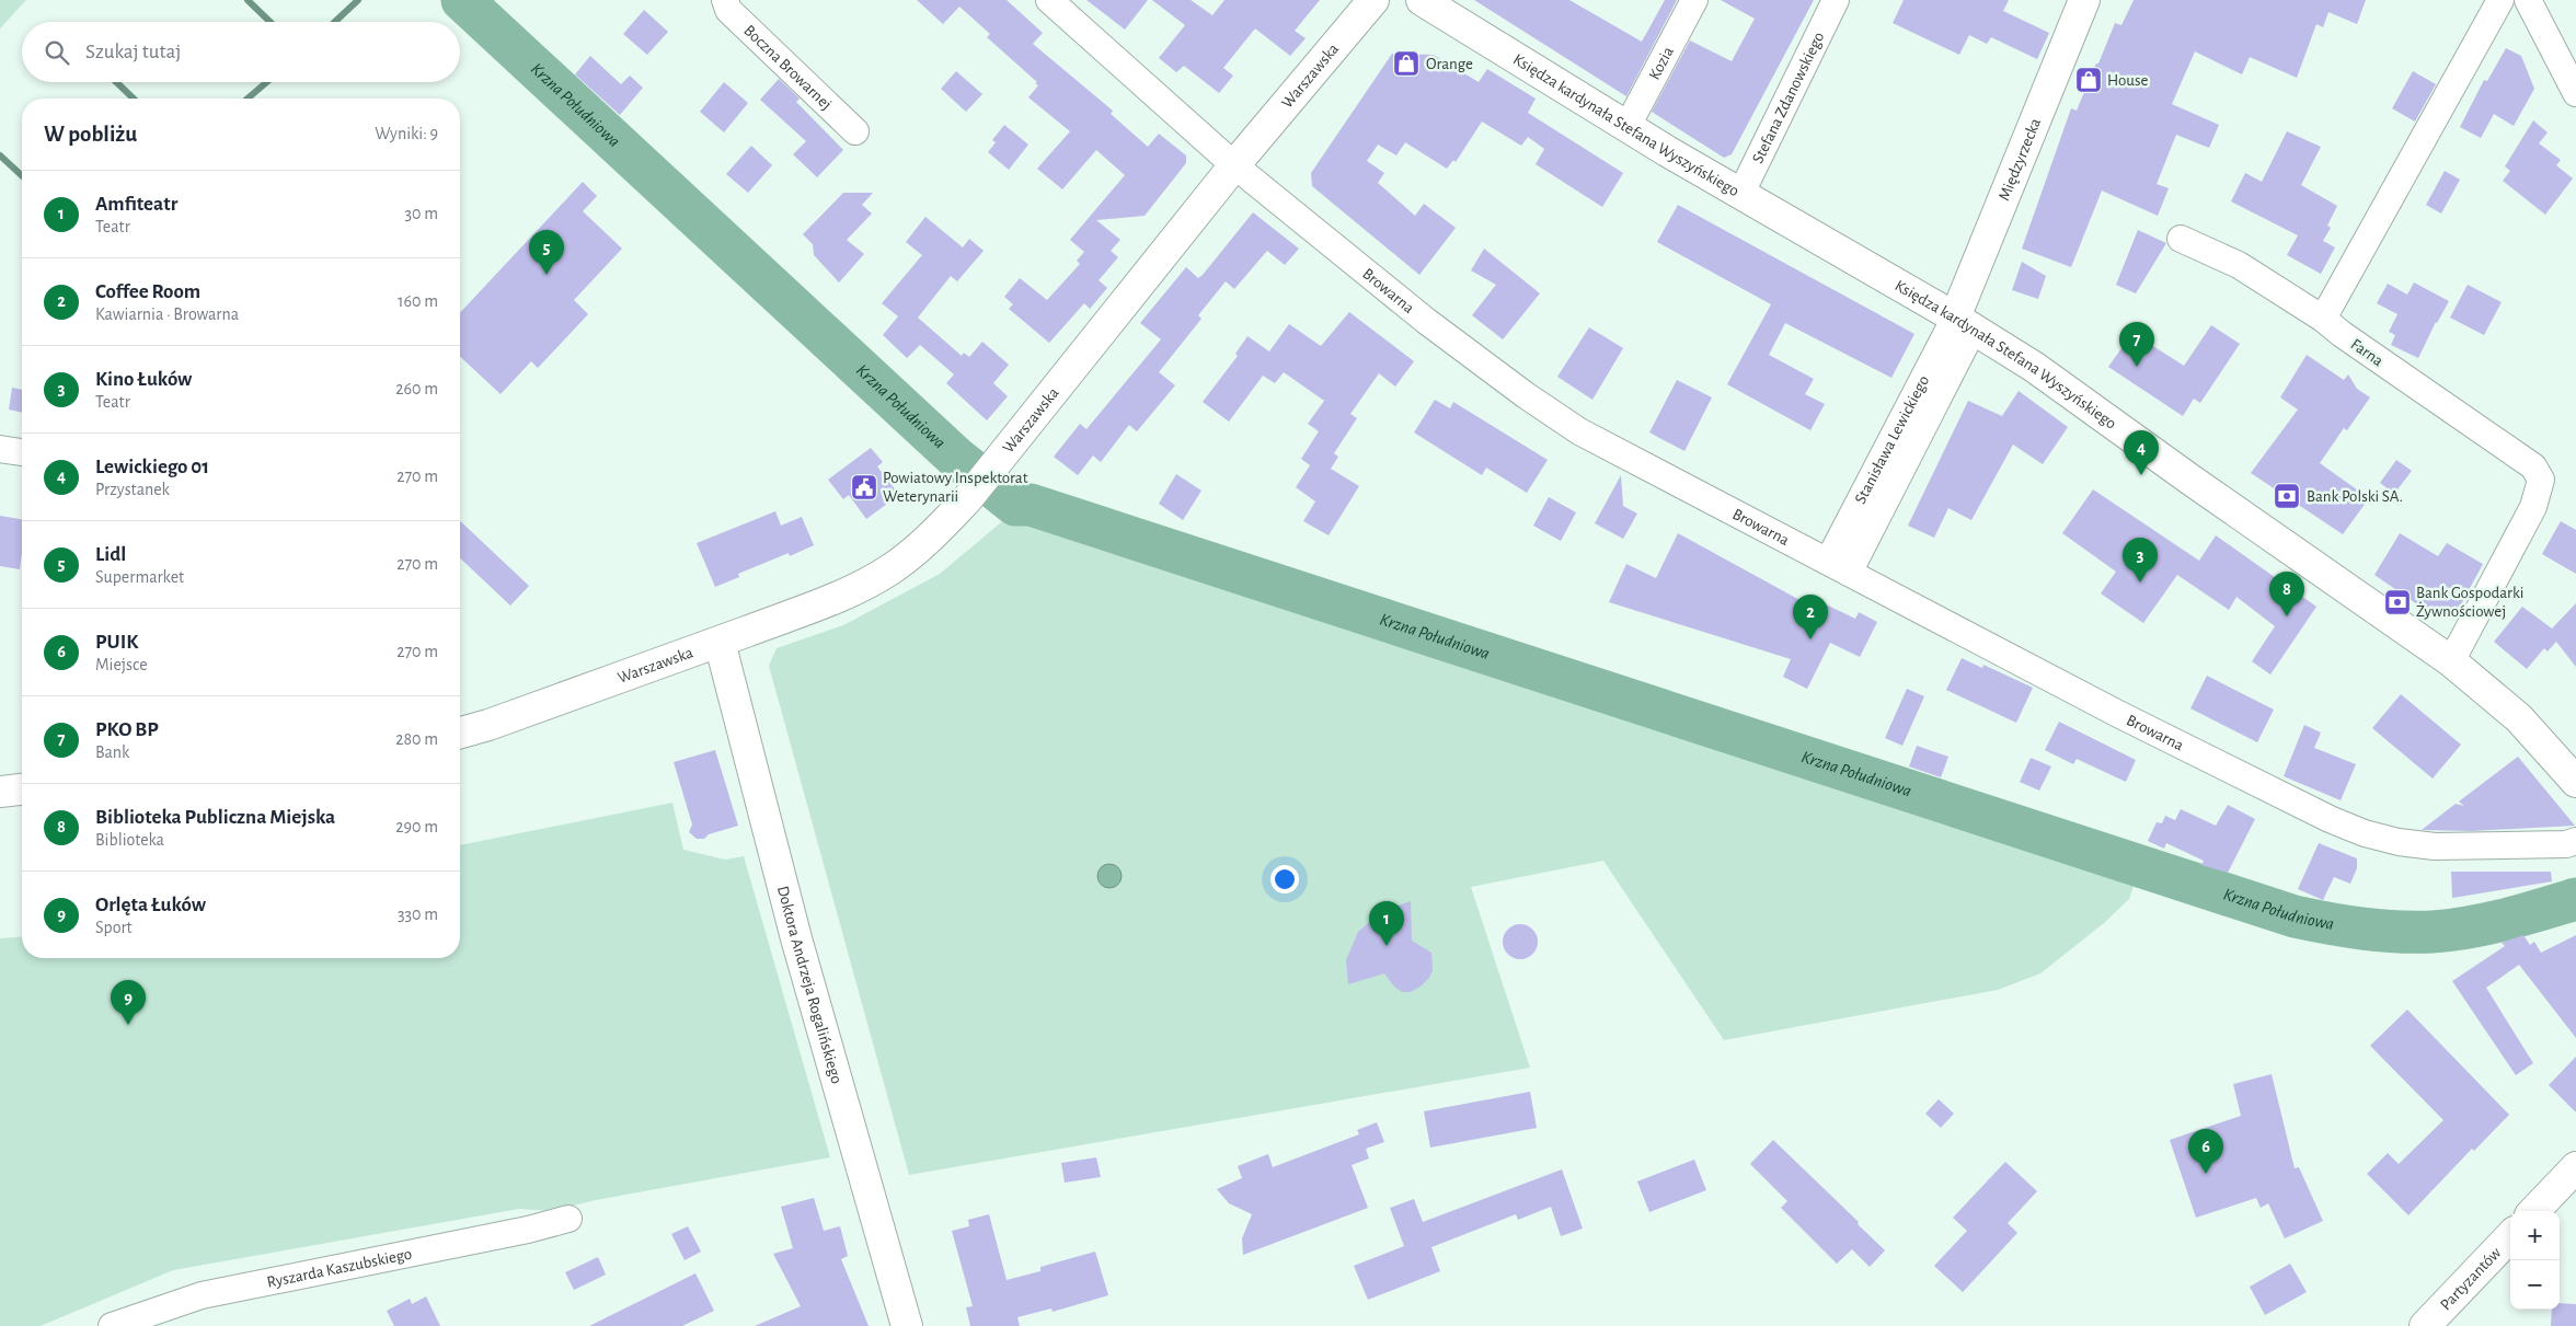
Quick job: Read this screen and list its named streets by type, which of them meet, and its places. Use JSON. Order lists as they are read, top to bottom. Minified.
{"streets":{"main road":["Warszawska","Księdza kardynała Stefana Wyszyńskiego","Międzyrzecka","Doktora Andrzeja Rogalińskiego","Partyzantów"],"street":["Kozia","Boczna Browarnej","Stefana Zdanowskiego","Browarna","Farna","Stanisława Lewickiego","Ryszarda Kaszubskiego"]},"crossings":[["Kozia","Księdza kardynała Stefana Wyszyńskiego"],["Warszawska","Browarna"],["Warszawska","Doktora Andrzeja Rogalińskiego"],["Stefana Zdanowskiego","Księdza kardynała Stefana Wyszyńskiego"],["Księdza kardynała Stefana Wyszyńskiego","Międzyrzecka"],["Księdza kardynała Stefana Wyszyńskiego","Farna"],["Księdza kardynała Stefana Wyszyńskiego","Stanisława Lewickiego"],["Międzyrzecka","Stanisława Lewickiego"],["Browarna","Stanisława Lewickiego"]],"water":["Krzna Południowa"],"places":{"shop":["Orange","House"],"public building":["Powiatowy Inspektorat Weterynarii"],"bank":["Bank Polski SA.","Bank Gospodarki Żywnościowej"]},"page":{"search":"Szukaj tutaj","heading":["W pobliżu","Wyniki: 9"],"list":[{"mark":"1","name":"Amfiteatr","note":"Teatr","value":"30 m"},{"mark":"2","name":"Coffee Room","note":"Kawiarnia · Browarna","value":"160 m"},{"mark":"3","name":"Kino Łuków","note":"Teatr","value":"260 m"},{"mark":"4","name":"Lewickiego 01","note":"Przystanek","value":"270 m"},{"mark":"5","name":"Lidl","note":"Supermarket","value":"270 m"},{"mark":"6","name":"PUIK","note":"Miejsce","value":"270 m"},{"mark":"7","name":"PKO BP","note":"Bank","value":"280 m"},{"mark":"8","name":"Biblioteka Publiczna Miejska","note":"Biblioteka","value":"290 m"},{"mark":"9","name":"Orlęta Łuków","note":"Sport","value":"330 m"}],"pins":["5","7","4","3","8","2","1","9","6"],"map_buttons":["+","−"]}}
